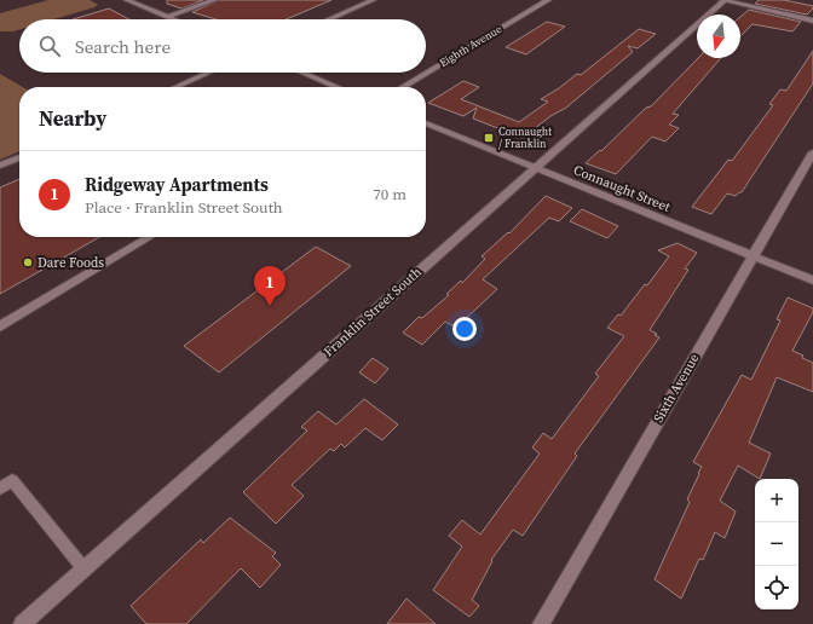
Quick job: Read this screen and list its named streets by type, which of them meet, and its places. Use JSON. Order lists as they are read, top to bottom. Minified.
{"streets":{"street":["Eighth Avenue","Connaught Street","Franklin Street South","Sixth Avenue"]},"crossings":[["Connaught Street","Franklin Street South"],["Connaught Street","Sixth Avenue"]],"places":{"transit":["Connaught / Franklin"],"other":["Dare Foods"]},"north":"bottom","page":{"search":"Search here","heading":"Nearby","list":[{"mark":"1","name":"Ridgeway Apartments","note":"Place · Franklin Street South","value":"70 m"}],"pins":"1","map_buttons":["+","−"]}}
